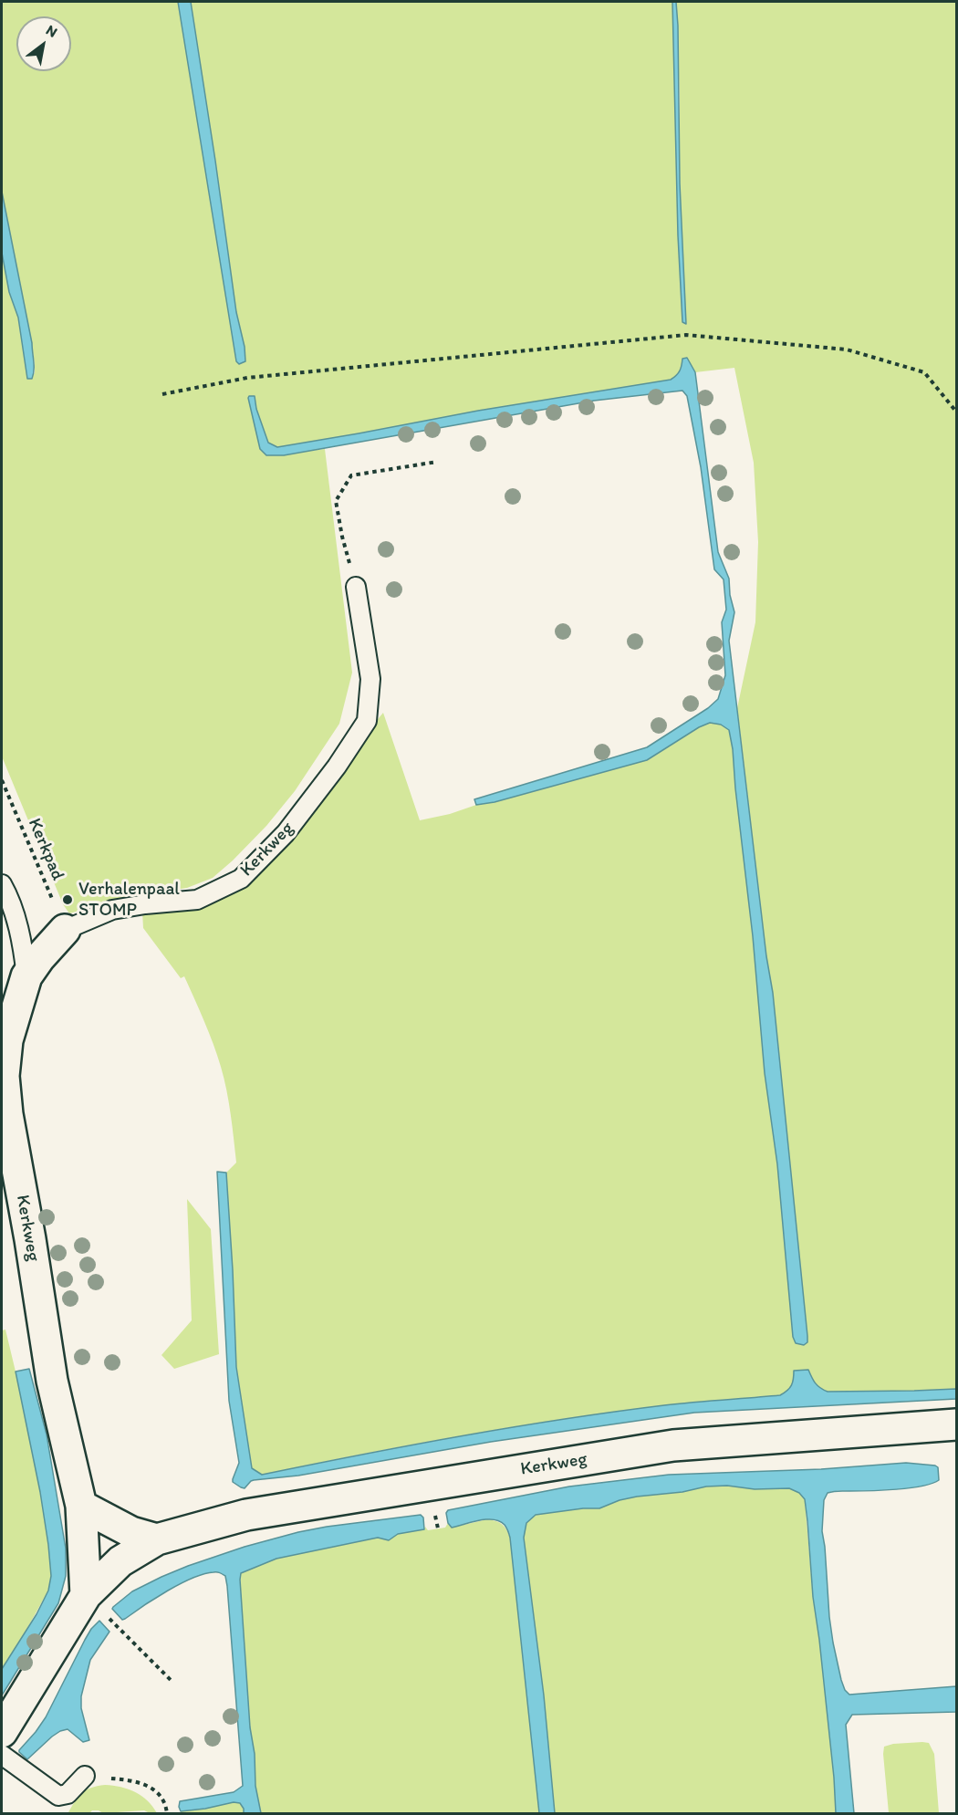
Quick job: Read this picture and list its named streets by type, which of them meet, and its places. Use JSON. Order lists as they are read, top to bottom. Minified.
{"streets":{"street":["Kerkweg"],"path":["Kerkpad"]},"crossings":[["Kerkpad","Kerkweg"]],"places":["Verhalenpaal STOMP"],"north":"top right"}
